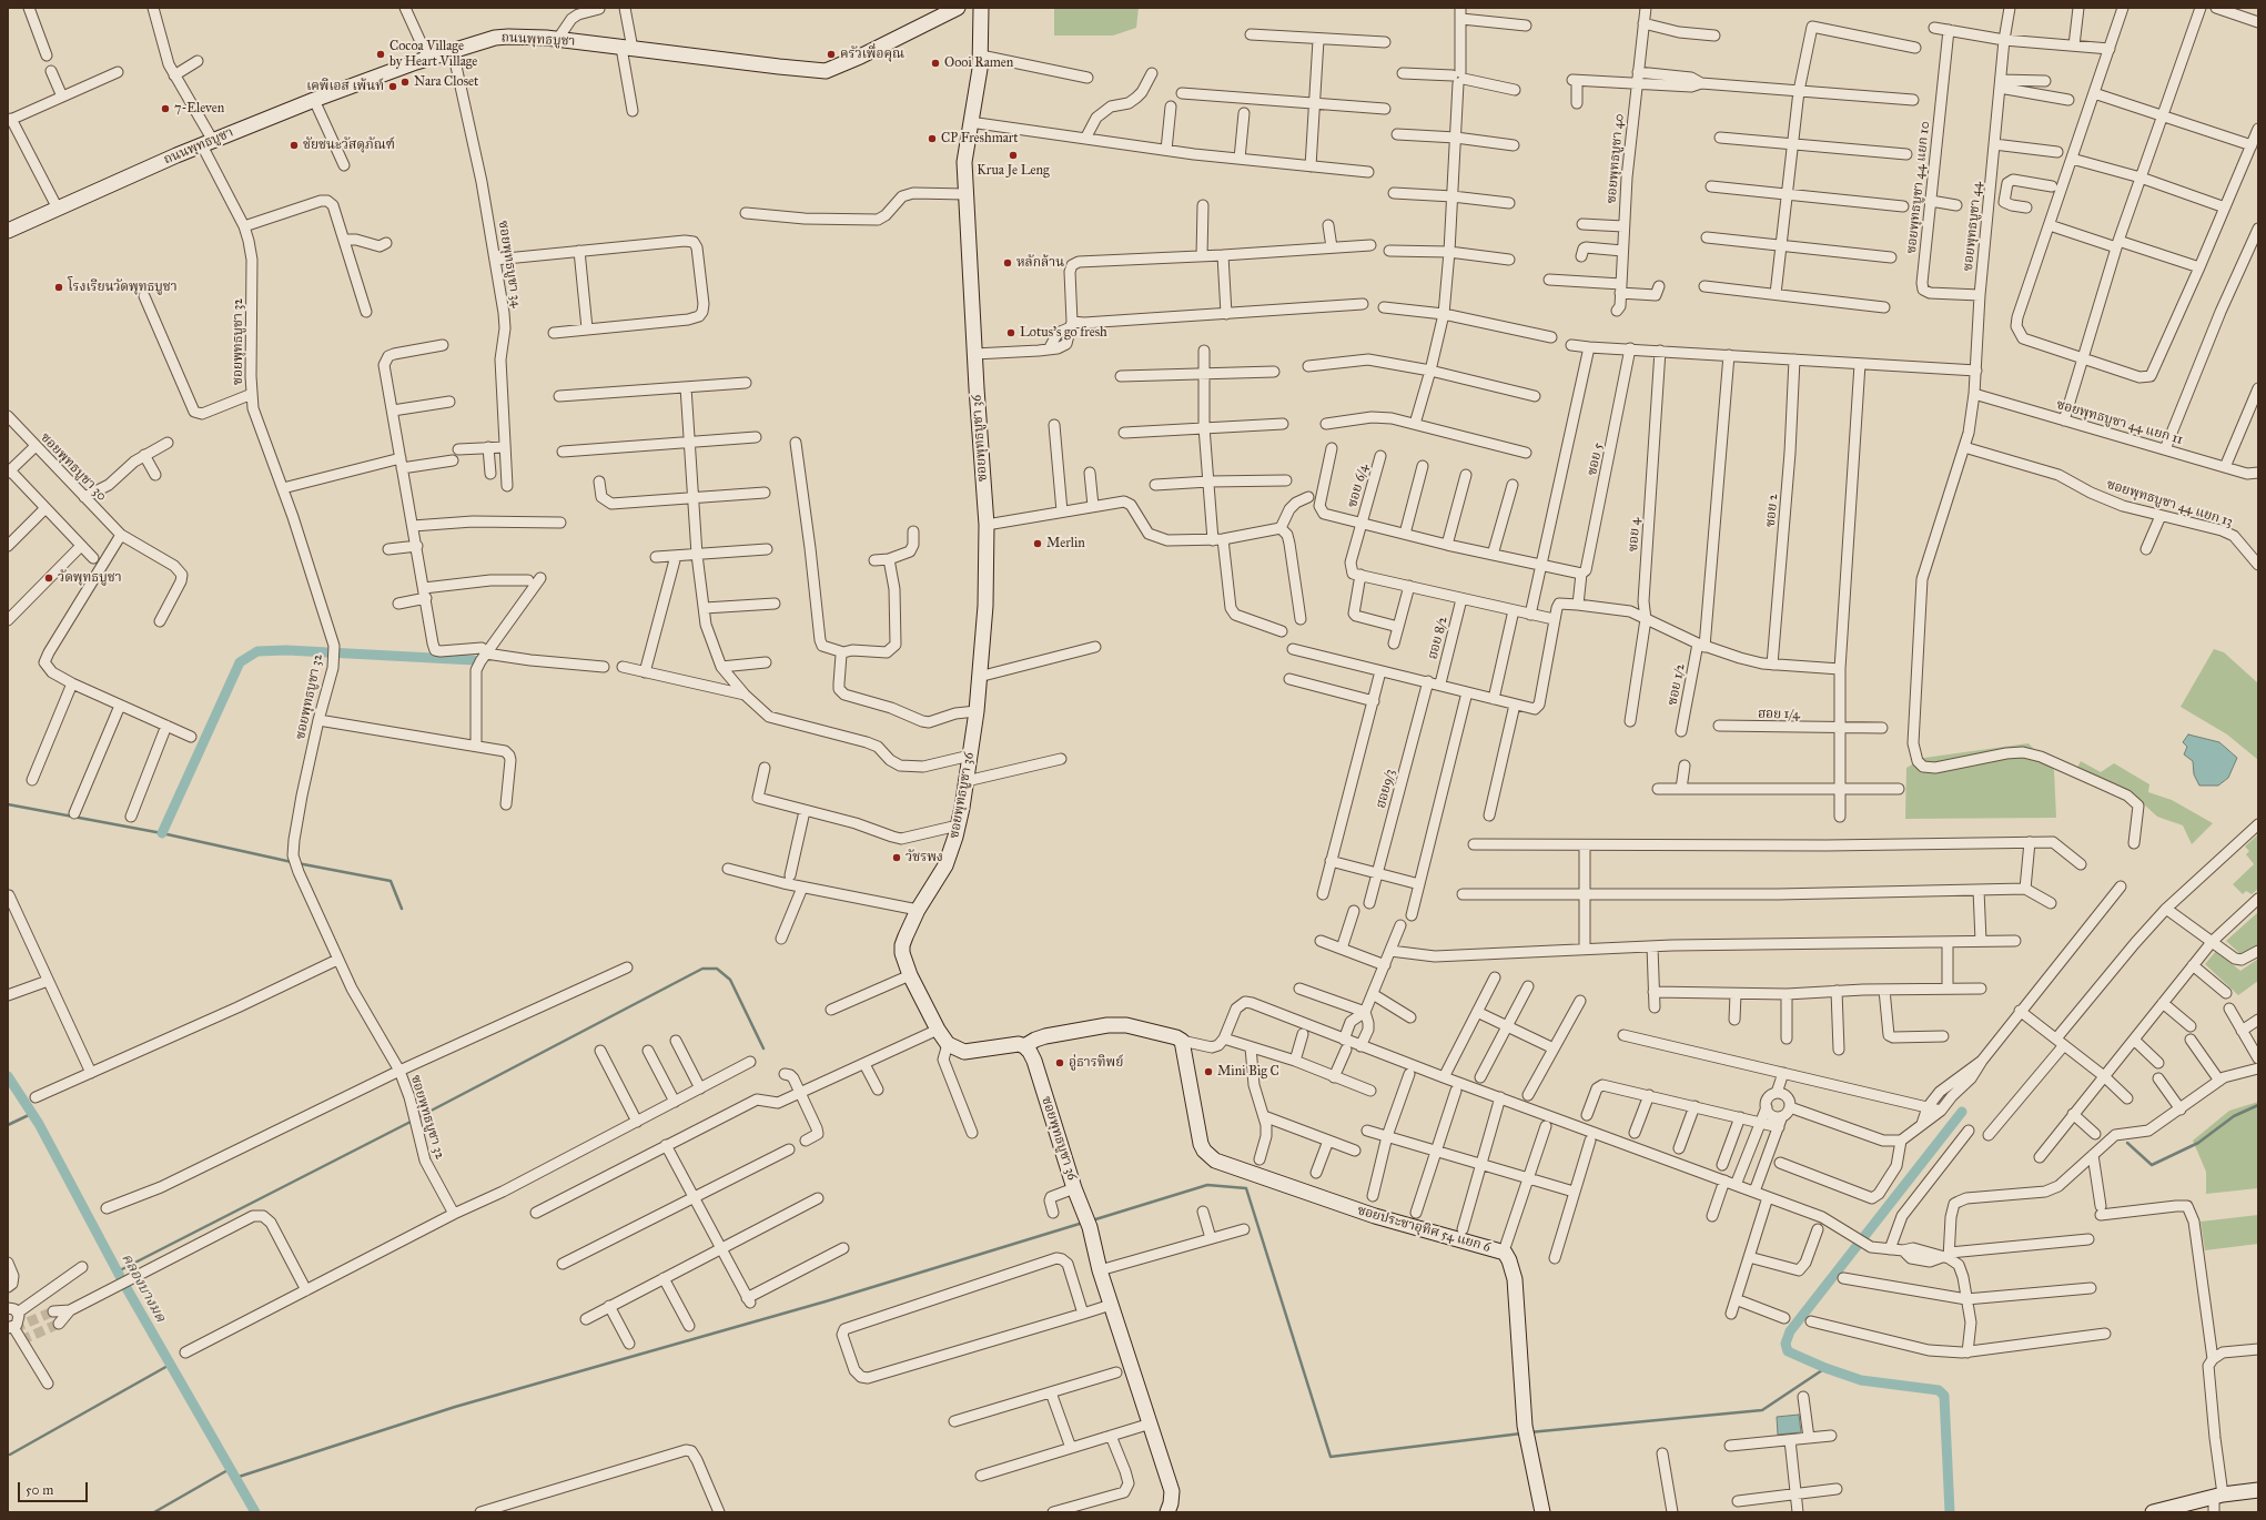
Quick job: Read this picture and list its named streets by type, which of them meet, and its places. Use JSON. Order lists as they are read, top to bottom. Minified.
{"streets":{"street":["ถนนพุทธบูชา","ซอยพุทธบูชา 40","ซอยพุทธบูชา 44 แยก 10","ซอยพุทธบูชา 44","ซอยพุทธบูชา 34","ซอยพุทธบูชา 32","ซอยพุทธบูชา 44 แยก 11","ซอยพุทธบูชา 36","ซอย 5","ซอยพุทธบูชา 30","ซอย 6/4","ซอยพุทธบูชา 44 แยก 13","ซอย 2","ซอย 4","ฮอย 8/2","ซอย 1/2","ฮอย 1/4","ฮอย9/3","ซอยประชาอุทิศ 54 แยก 6"]},"crossings":[["ถนนพุทธบูชา","ซอยพุทธบูชา 34"],["ถนนพุทธบูชา","ซอยพุทธบูชา 32"],["ซอยพุทธบูชา 44 แยก 10","ซอยพุทธบูชา 44"],["ซอยพุทธบูชา 44","ซอยพุทธบูชา 44 แยก 11"],["ซอยพุทธบูชา 44","ซอยพุทธบูชา 44 แยก 13"]],"water":["คลองบางมด"],"places":["Cocoa Village by Heart Village","ครัวเพื่อคุณ","Oooi Ramen","Nara Closet","เคพีเอส เพ้นท์","7-Eleven","CP Freshmart","ชัยชนะวัสดุภัณฑ์","Krua Je Leng","หลักล้าน","โรงเรียนวัดพุทธบูชา","Lotus's go fresh","Merlin","วัดพุทธบูชา","วัชรพง","อู่ธารทิพย์","Mini Big C"],"scale_bar":"50 m"}
